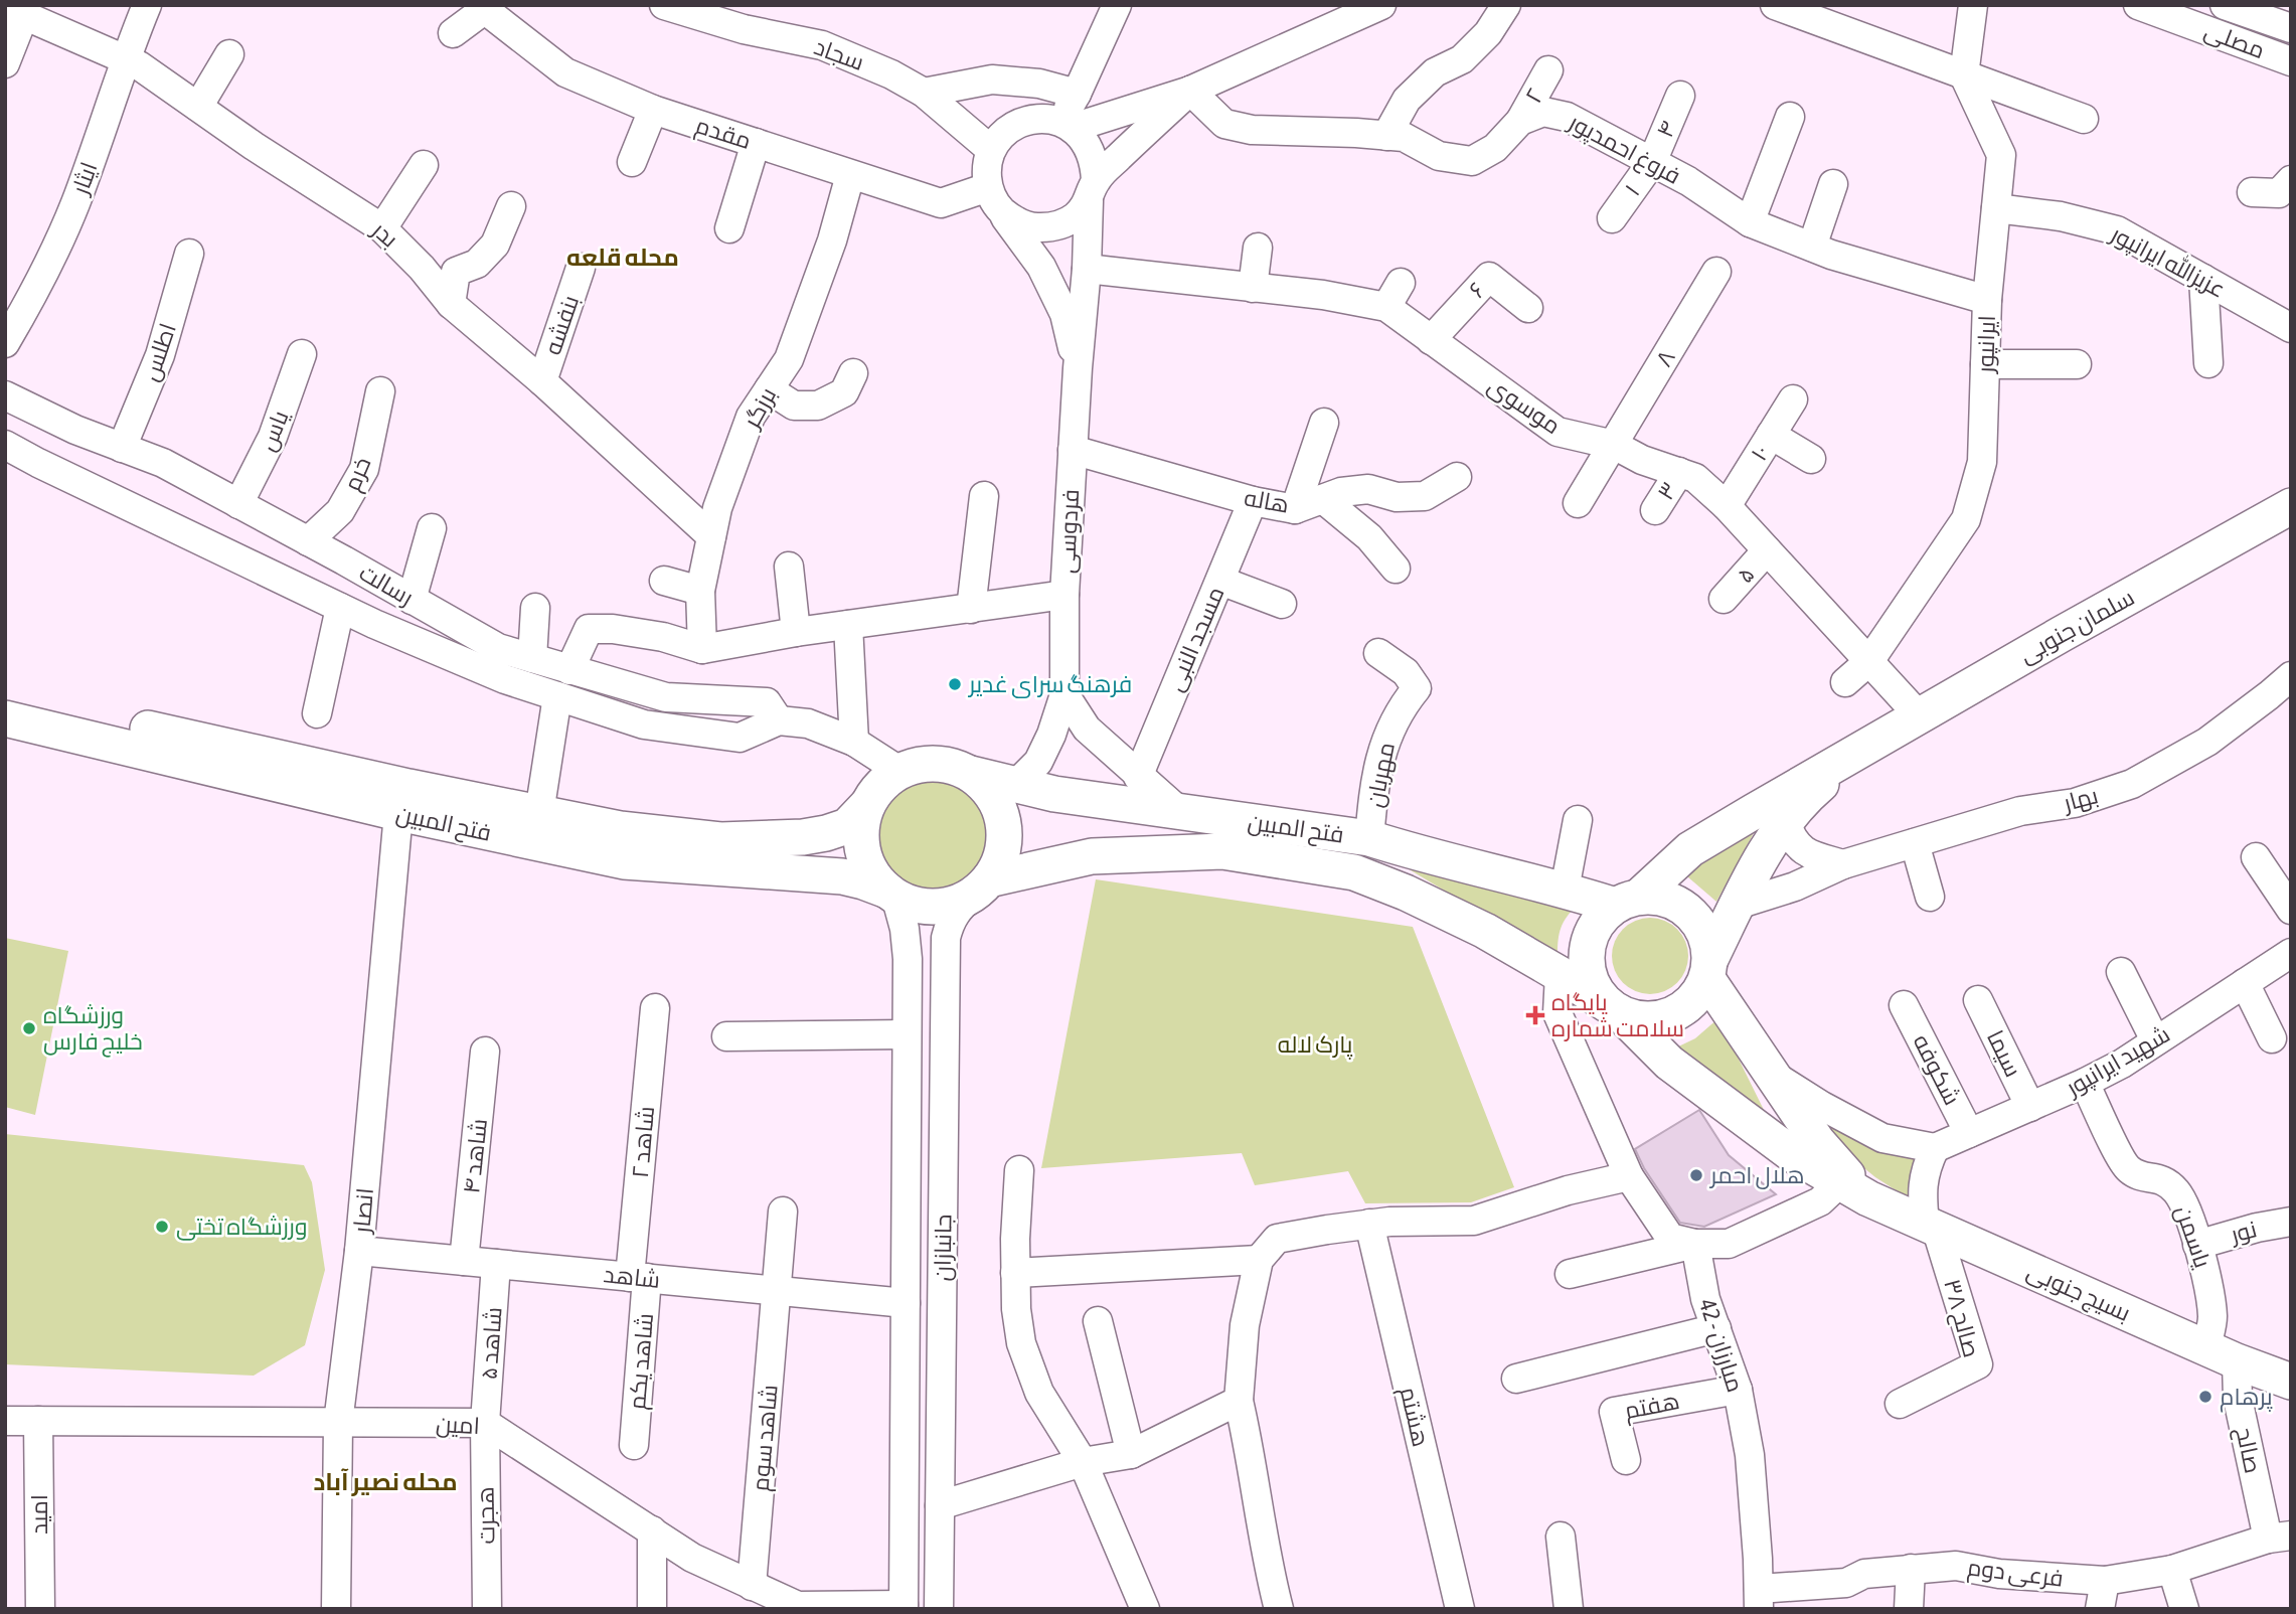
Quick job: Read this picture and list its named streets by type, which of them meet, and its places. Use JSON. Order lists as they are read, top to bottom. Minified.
{"streets":{"main road":["سلمان جنوبی","فتح المبین","بسیج جنوبی"],"street":["مصلی","سجاد","۲","۴","مقدم","فروغ احمدپور","ایثار","۱","بدر","عزیزالله ایرانپور","۶","بنفشه","ایرانپور","اطلس","۸","موسوی","برزگر","یاس","۱۰","خرم","۳","هاله","فردوسی","۵","رسالت","مسجد النبی","مهربان","بهار","سیما","شهید ایرانپور","شکوفه","شاهد ۲","شاهد ۴","انصار","نور","یاسمن","جانبازان","شاهد","صالح ۳۸","شاهد ۵","مبارزان - 42","شاهد یکم","هفتم","هشتم","امین","شاهد سوم","صالح","امید","هجرت","فرعی دوم"]},"crossings":[["سجاد","مقدم"],["سجاد","فردوسی"],["۲","فروغ احمدپور"],["۴","فروغ احمدپور"],["۴","۱"],["مقدم","برزگر"],["مقدم","فردوسی"],["فروغ احمدپور","۱"],["فروغ احمدپور","ایرانپور"],["ایثار","بدر"],["بدر","بنفشه"],["بدر","برزگر"],["عزیزالله ایرانپور","ایرانپور"],["۶","موسوی"],["ایرانپور","موسوی"],["اطلس","رسالت"],["۸","موسوی"],["موسوی","۱۰"],["موسوی","۳"],["موسوی","فردوسی"],["موسوی","۵"],["موسوی","سلمان جنوبی"],["یاس","رسالت"],["خرم","رسالت"],["هاله","فردوسی"],["هاله","مسجد النبی"],["رسالت","فتح المبین"],["رسالت","جانبازان"],["مهربان","فتح المبین"],["فتح المبین","انصار"],["فتح المبین","جانبازان"],["فتح المبین","بسیج جنوبی"],["سیما","شهید ایرانپور"],["شهید ایرانپور","شکوفه"],["شهید ایرانپور","یاسمن"],["شاهد ۲","شاهد"],["شاهد ۲","شاهد یکم"],["شاهد ۴","شاهد"],["انصار","شاهد"],["انصار","امین"],["نور","یاسمن"],["یاسمن","بسیج جنوبی"],["یاسمن","صالح"],["جانبازان","شاهد"],["جانبازان","امین"],["شاهد","شاهد ۵"],["شاهد","شاهد یکم"],["شاهد","شاهد سوم"],["بسیج جنوبی","صالح ۳۸"],["بسیج جنوبی","صالح"],["شاهد ۵","امین"],["شاهد ۵","هجرت"],["مبارزان - 42","هفتم"],["مبارزان - 42","فرعی دوم"],["امین","شاهد سوم"],["امین","امید"],["امین","هجرت"],["صالح","فرعی دوم"]],"districts":["محله قلعه","محله نصیر آباد"],"parks":["پارک لاله"],"places":{"other":["فرهنگ سرای غدیر","ورزشگاه خلیج فارس","هلال احمر","ورزشگاه تختی","پرهام"],"health":["پایگاه سلامت شماره"]}}
